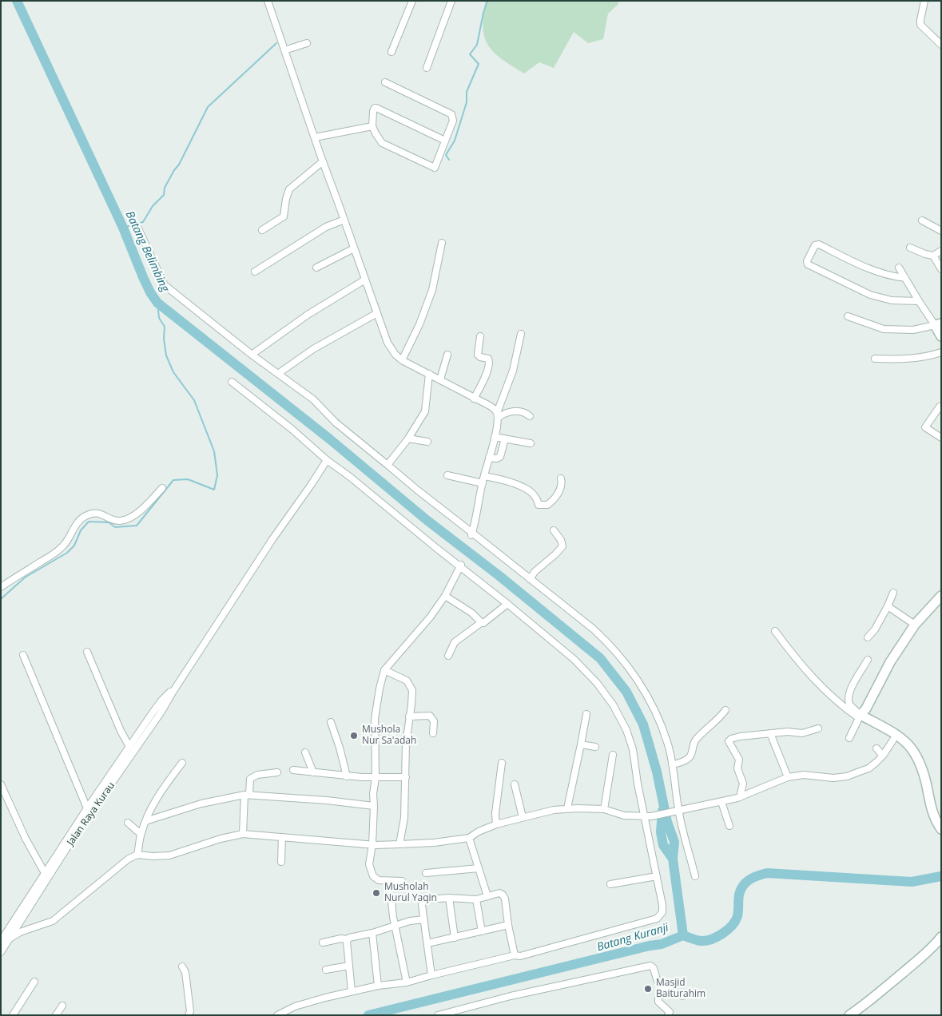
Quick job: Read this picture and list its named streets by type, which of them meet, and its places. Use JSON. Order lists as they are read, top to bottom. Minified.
{"streets":{"street":["Jalan Raya Kurau"]},"water":["Batang Belimbing","Batang Kuranji"],"places":["Mushola Nur Sa'adah","Musholah Nurul Yaqin","Masjid Baiturahim"]}
